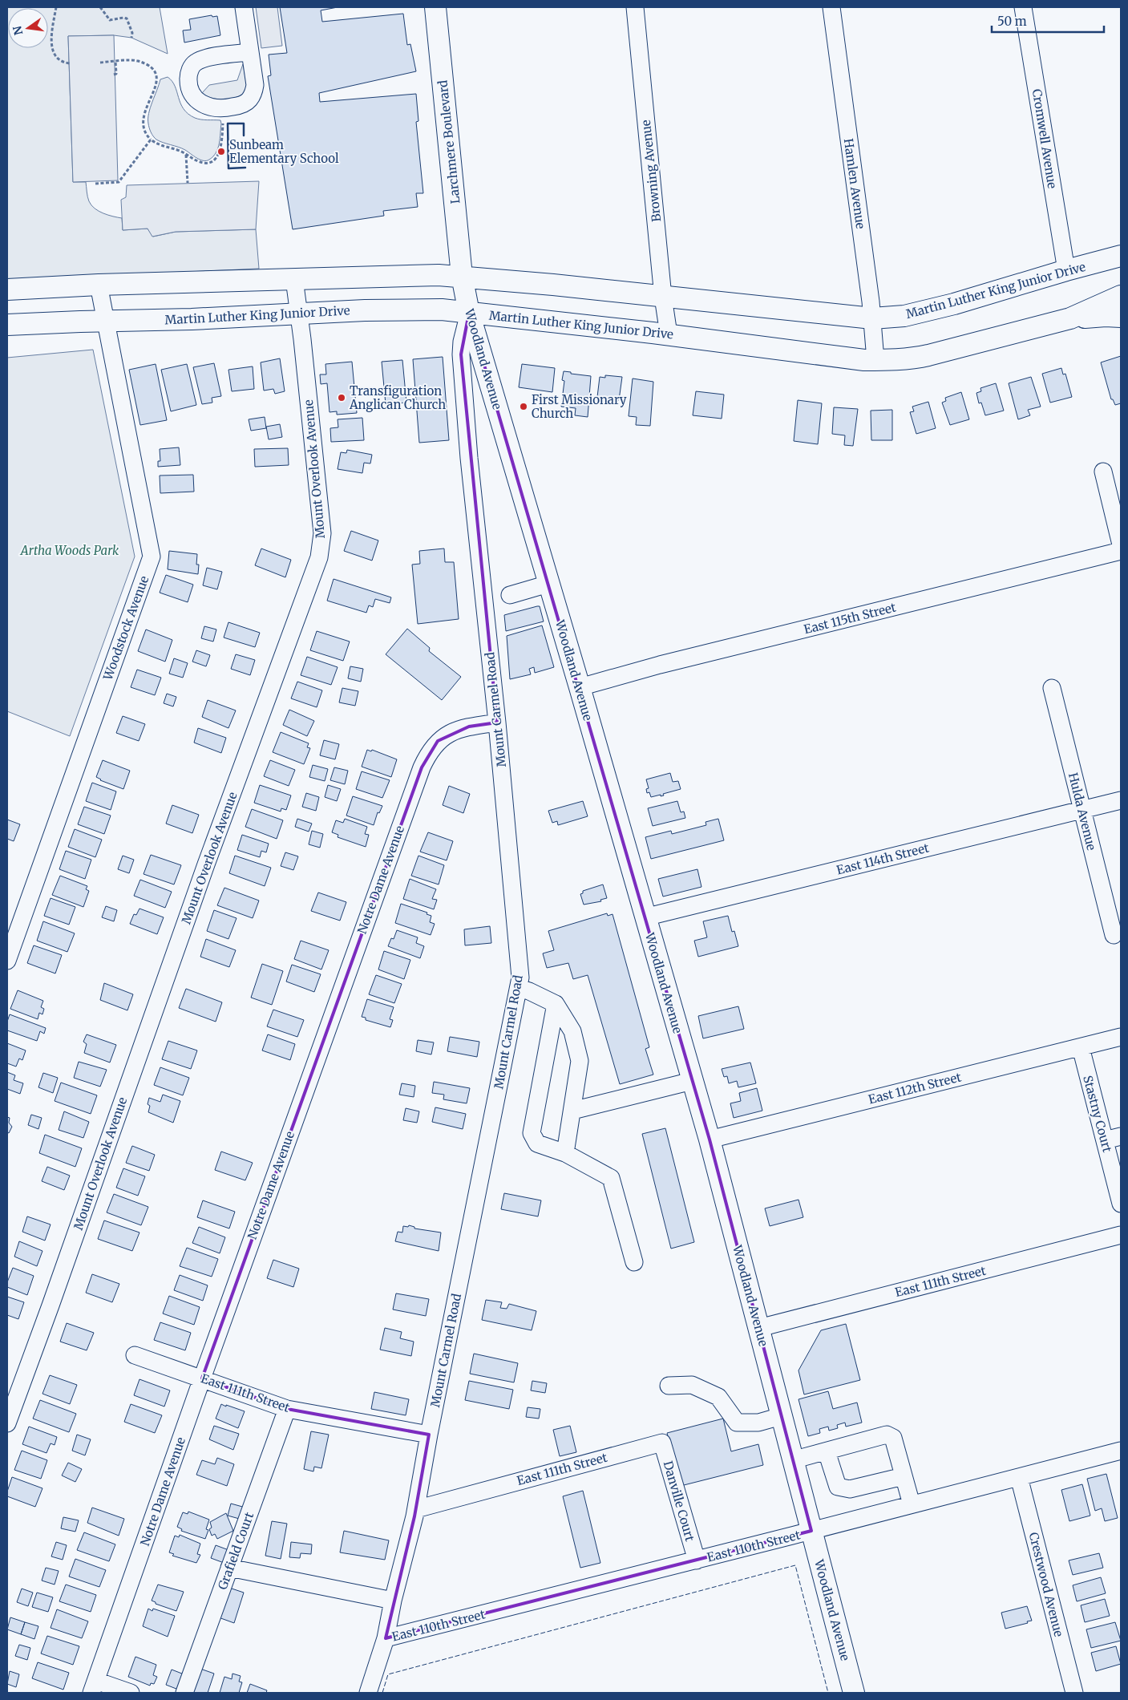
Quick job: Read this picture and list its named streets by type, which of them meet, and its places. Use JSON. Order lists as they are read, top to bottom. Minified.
{"streets":{"main road":["Larchmere Boulevard","Martin Luther King Junior Drive","Woodland Avenue"],"street":["Cromwell Avenue","Browning Avenue","Hamlen Avenue","Mount Overlook Avenue","East 115th Street","Woodstock Avenue","Mount Carmel Road","Hulda Avenue","East 114th Street","Notre Dame Avenue","East 112th Street","Stastny Court","East 111th Street","Danville Court","East 110th Street","Grafield Court","Crestwood Avenue"]},"crossings":[["Cromwell Avenue","Martin Luther King Junior Drive"],["Larchmere Boulevard","Martin Luther King Junior Drive"],["Larchmere Boulevard","Woodland Avenue"],["Browning Avenue","Martin Luther King Junior Drive"],["Hamlen Avenue","Martin Luther King Junior Drive"],["Martin Luther King Junior Drive","Woodland Avenue"],["Martin Luther King Junior Drive","Mount Overlook Avenue"],["Martin Luther King Junior Drive","Woodstock Avenue"],["Martin Luther King Junior Drive","Mount Carmel Road"],["Woodland Avenue","East 115th Street"],["Woodland Avenue","Mount Carmel Road"],["Woodland Avenue","East 114th Street"],["Woodland Avenue","East 112th Street"],["Woodland Avenue","East 111th Street"],["Woodland Avenue","East 110th Street"],["Mount Carmel Road","Notre Dame Avenue"],["Mount Carmel Road","East 111th Street"],["Mount Carmel Road","East 110th Street"],["Hulda Avenue","East 114th Street"],["Notre Dame Avenue","East 111th Street"],["East 112th Street","Stastny Court"],["East 111th Street","Danville Court"],["East 111th Street","Grafield Court"],["Danville Court","East 110th Street"],["East 110th Street","Crestwood Avenue"]],"parks":["Artha Woods Park"],"places":["Sunbeam Elementary School","Transfiguration Anglican Church","First Missionary Church"],"scale_bar":"50 m","north":"left"}
